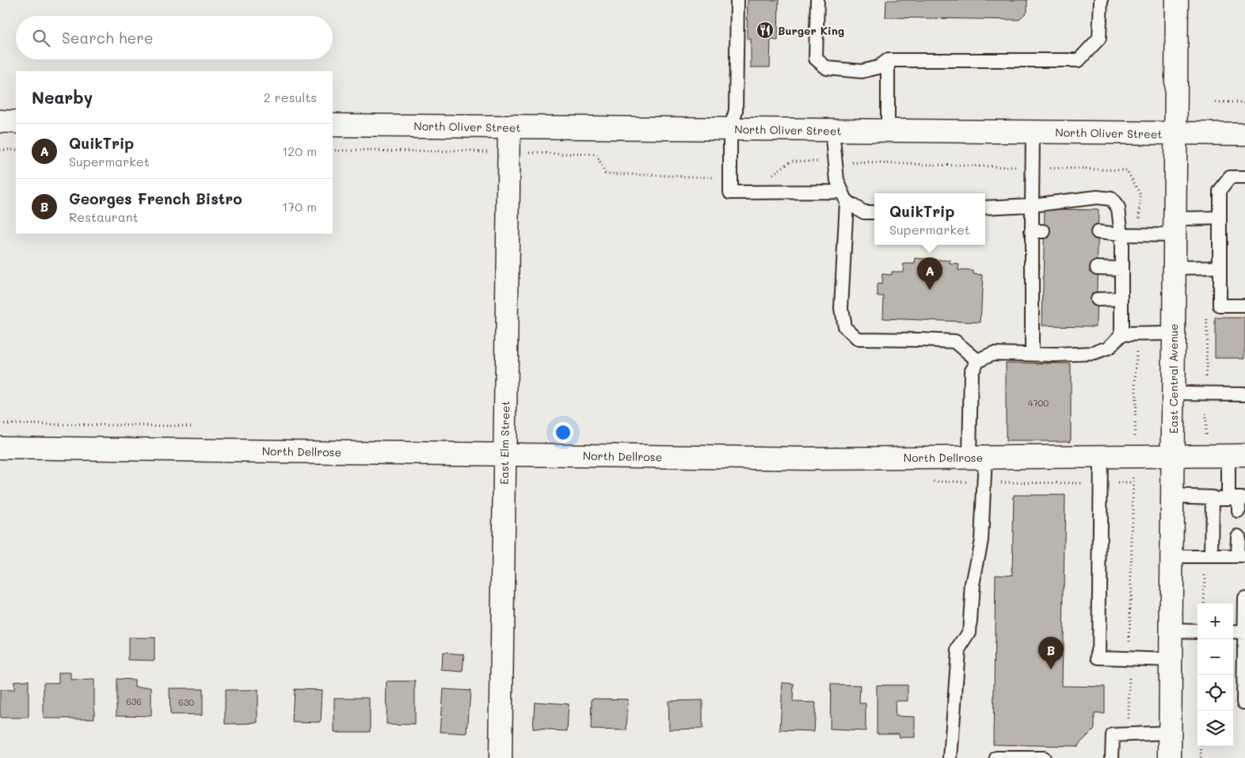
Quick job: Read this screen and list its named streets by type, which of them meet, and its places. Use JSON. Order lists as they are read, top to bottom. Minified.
{"streets":{"street":["North Oliver Street","East Central Avenue","East Elm Street","North Dellrose"]},"crossings":[["North Oliver Street","East Central Avenue"],["North Oliver Street","East Elm Street"],["East Central Avenue","North Dellrose"],["East Elm Street","North Dellrose"]],"places":{"restaurant":["Burger King"]},"house_numbers":["4700","636","630"],"page":{"search":"Search here","heading":["Nearby","2 results"],"list":[{"mark":"A","name":"QuikTrip","note":"Supermarket","value":"120 m"},{"mark":"B","name":"Georges French Bistro","note":"Restaurant","value":"170 m"}],"popup":["QuikTrip","Supermarket"],"pins":["A","B"],"map_buttons":["+","−"]}}
